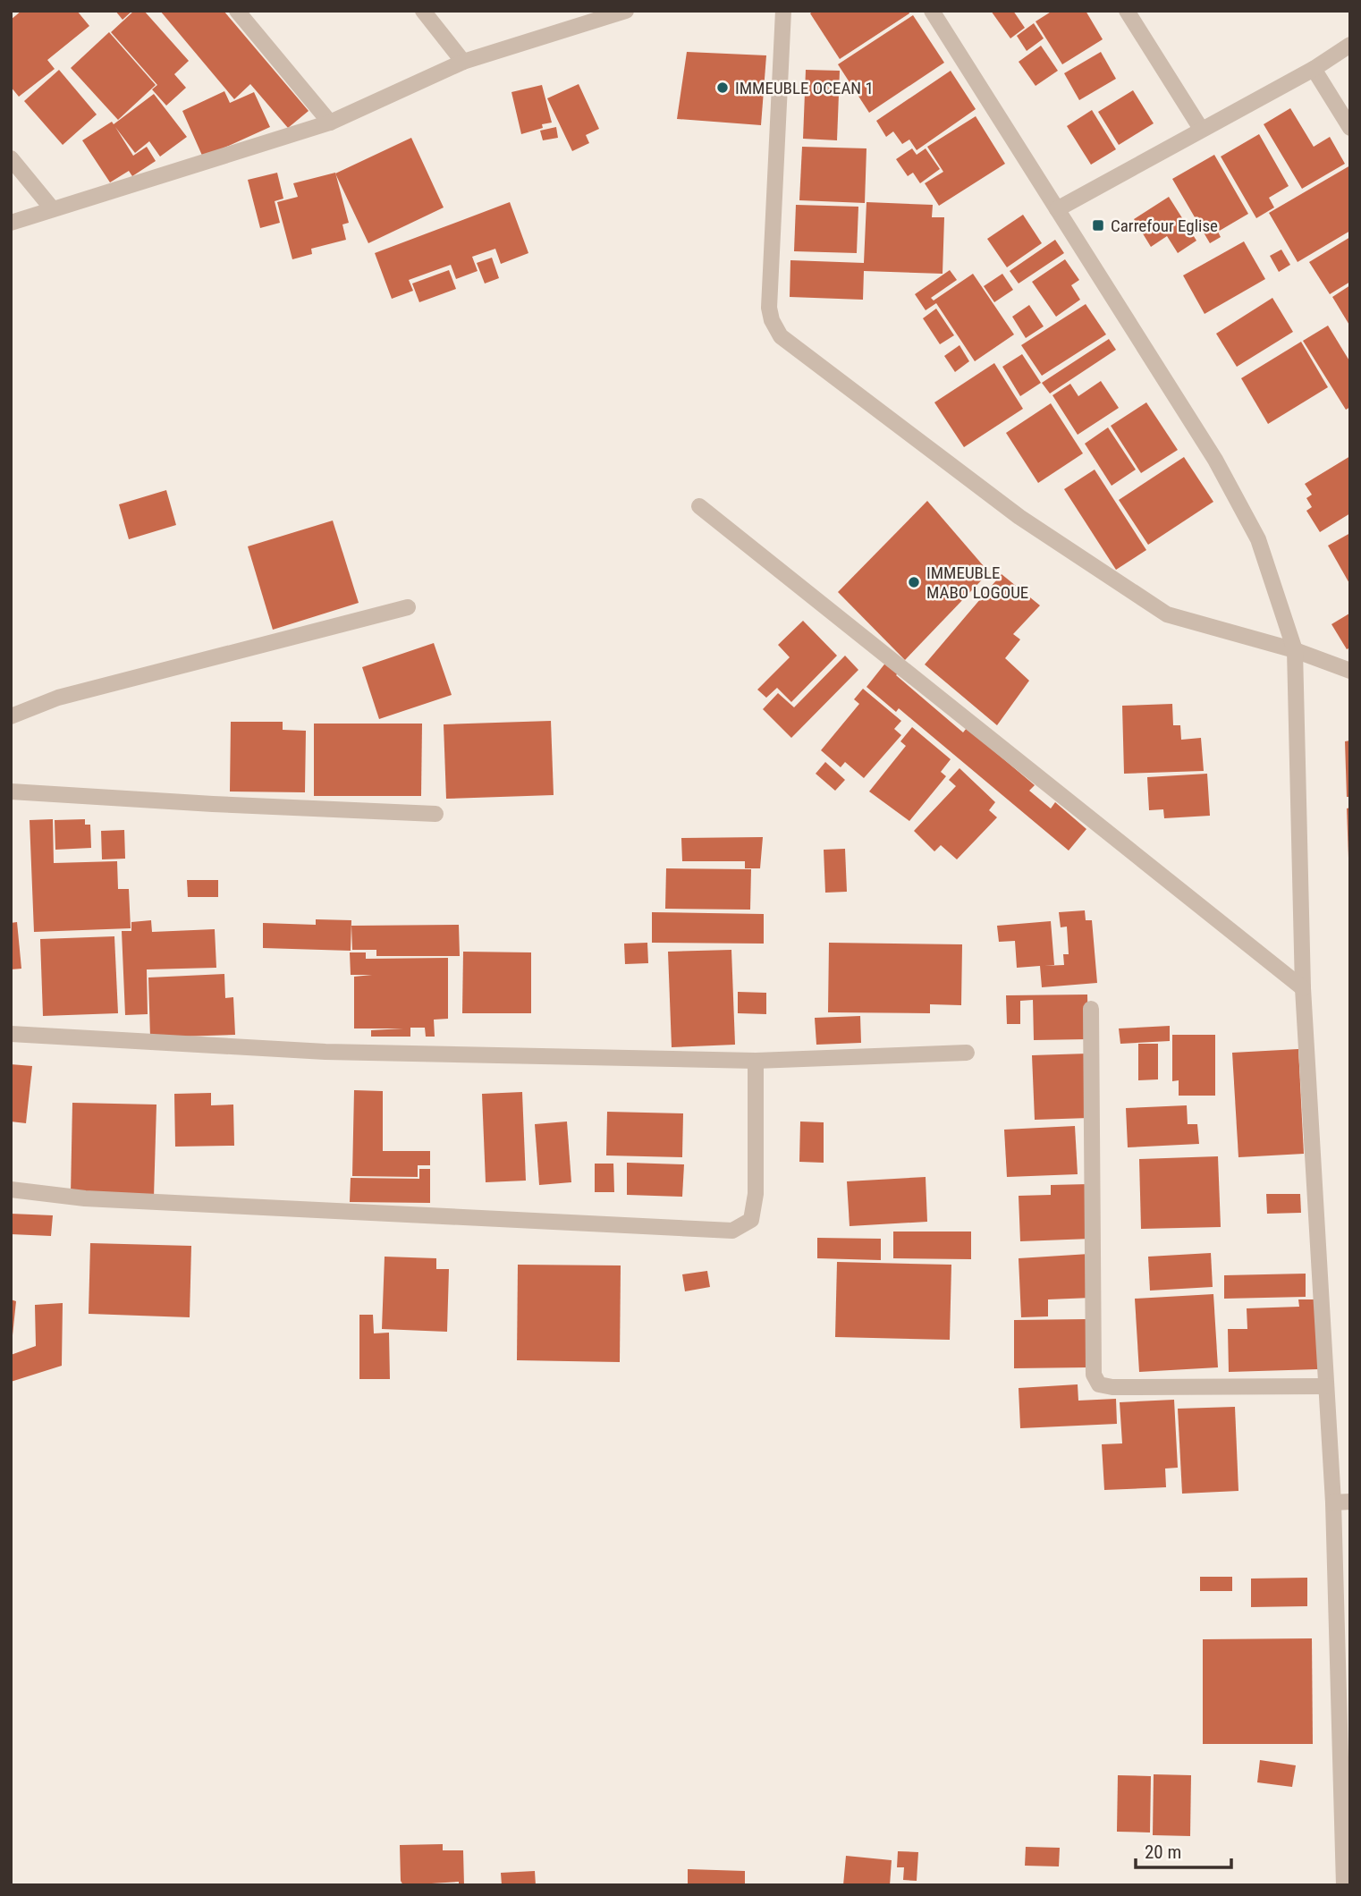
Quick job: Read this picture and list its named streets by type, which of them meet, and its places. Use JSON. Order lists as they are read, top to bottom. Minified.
{"places":{"other":["IMMEUBLE OCEAN 1","IMMEUBLE MABO LOGOUE"],"transit":["Carrefour Eglise"]},"scale_bar":"20 m"}
